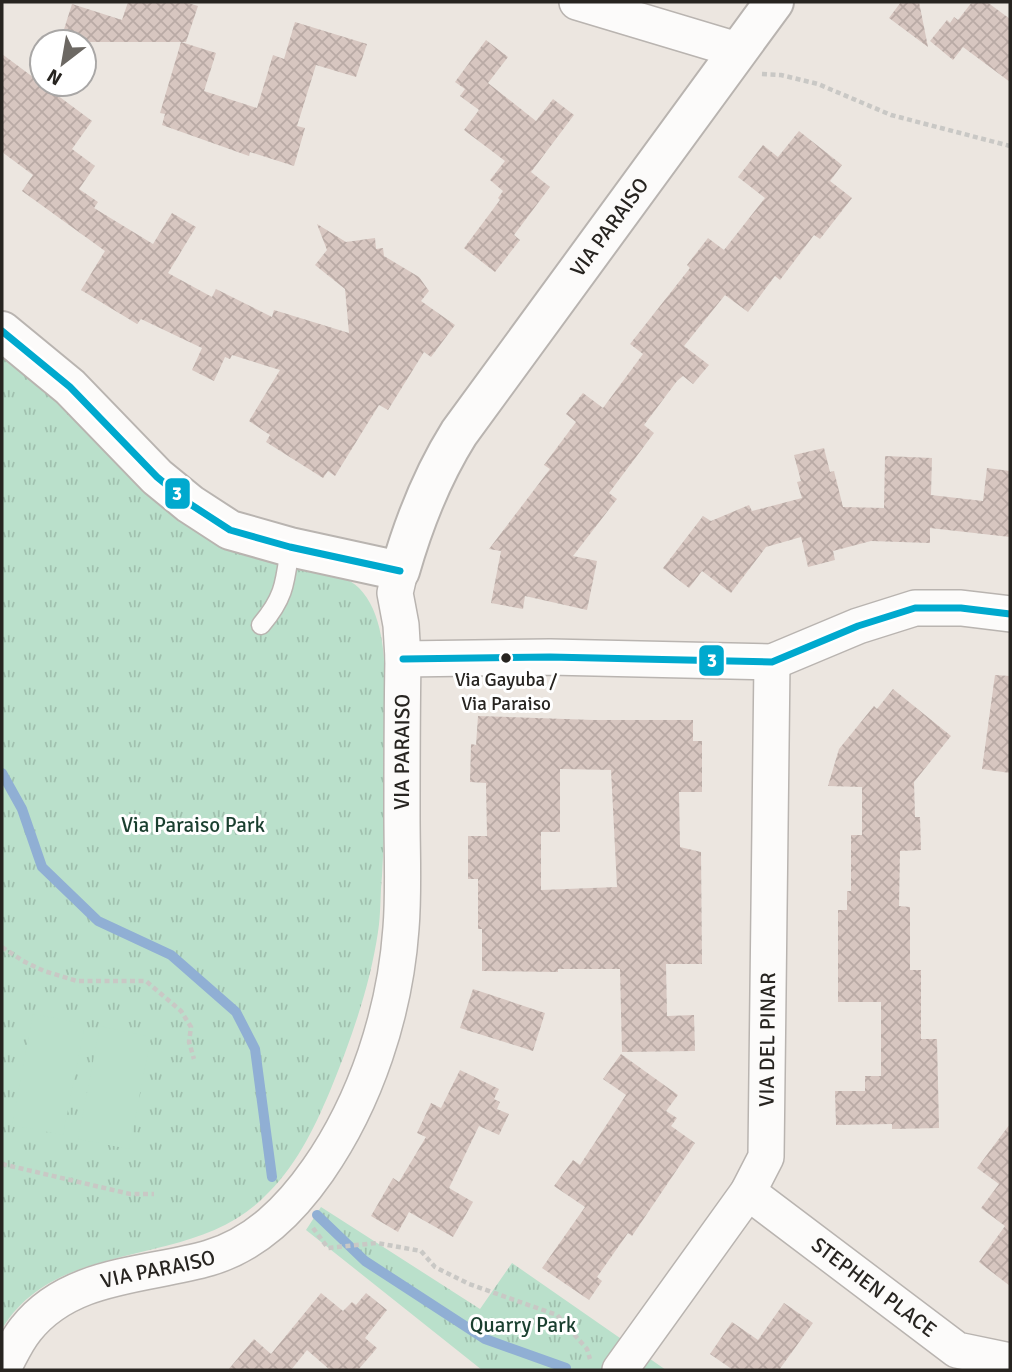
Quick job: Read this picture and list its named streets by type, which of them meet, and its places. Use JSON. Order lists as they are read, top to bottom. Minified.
{"streets":{"street":["VIA PARAISO","VIA DEL PINAR","STEPHEN PLACE"]},"crossings":[["VIA DEL PINAR","STEPHEN PLACE"]],"parks":["Via Paraiso Park","Quarry Park"],"places":["Via Gayuba / Via Paraiso"],"lines":["transit line 3"],"north":"bottom left"}
